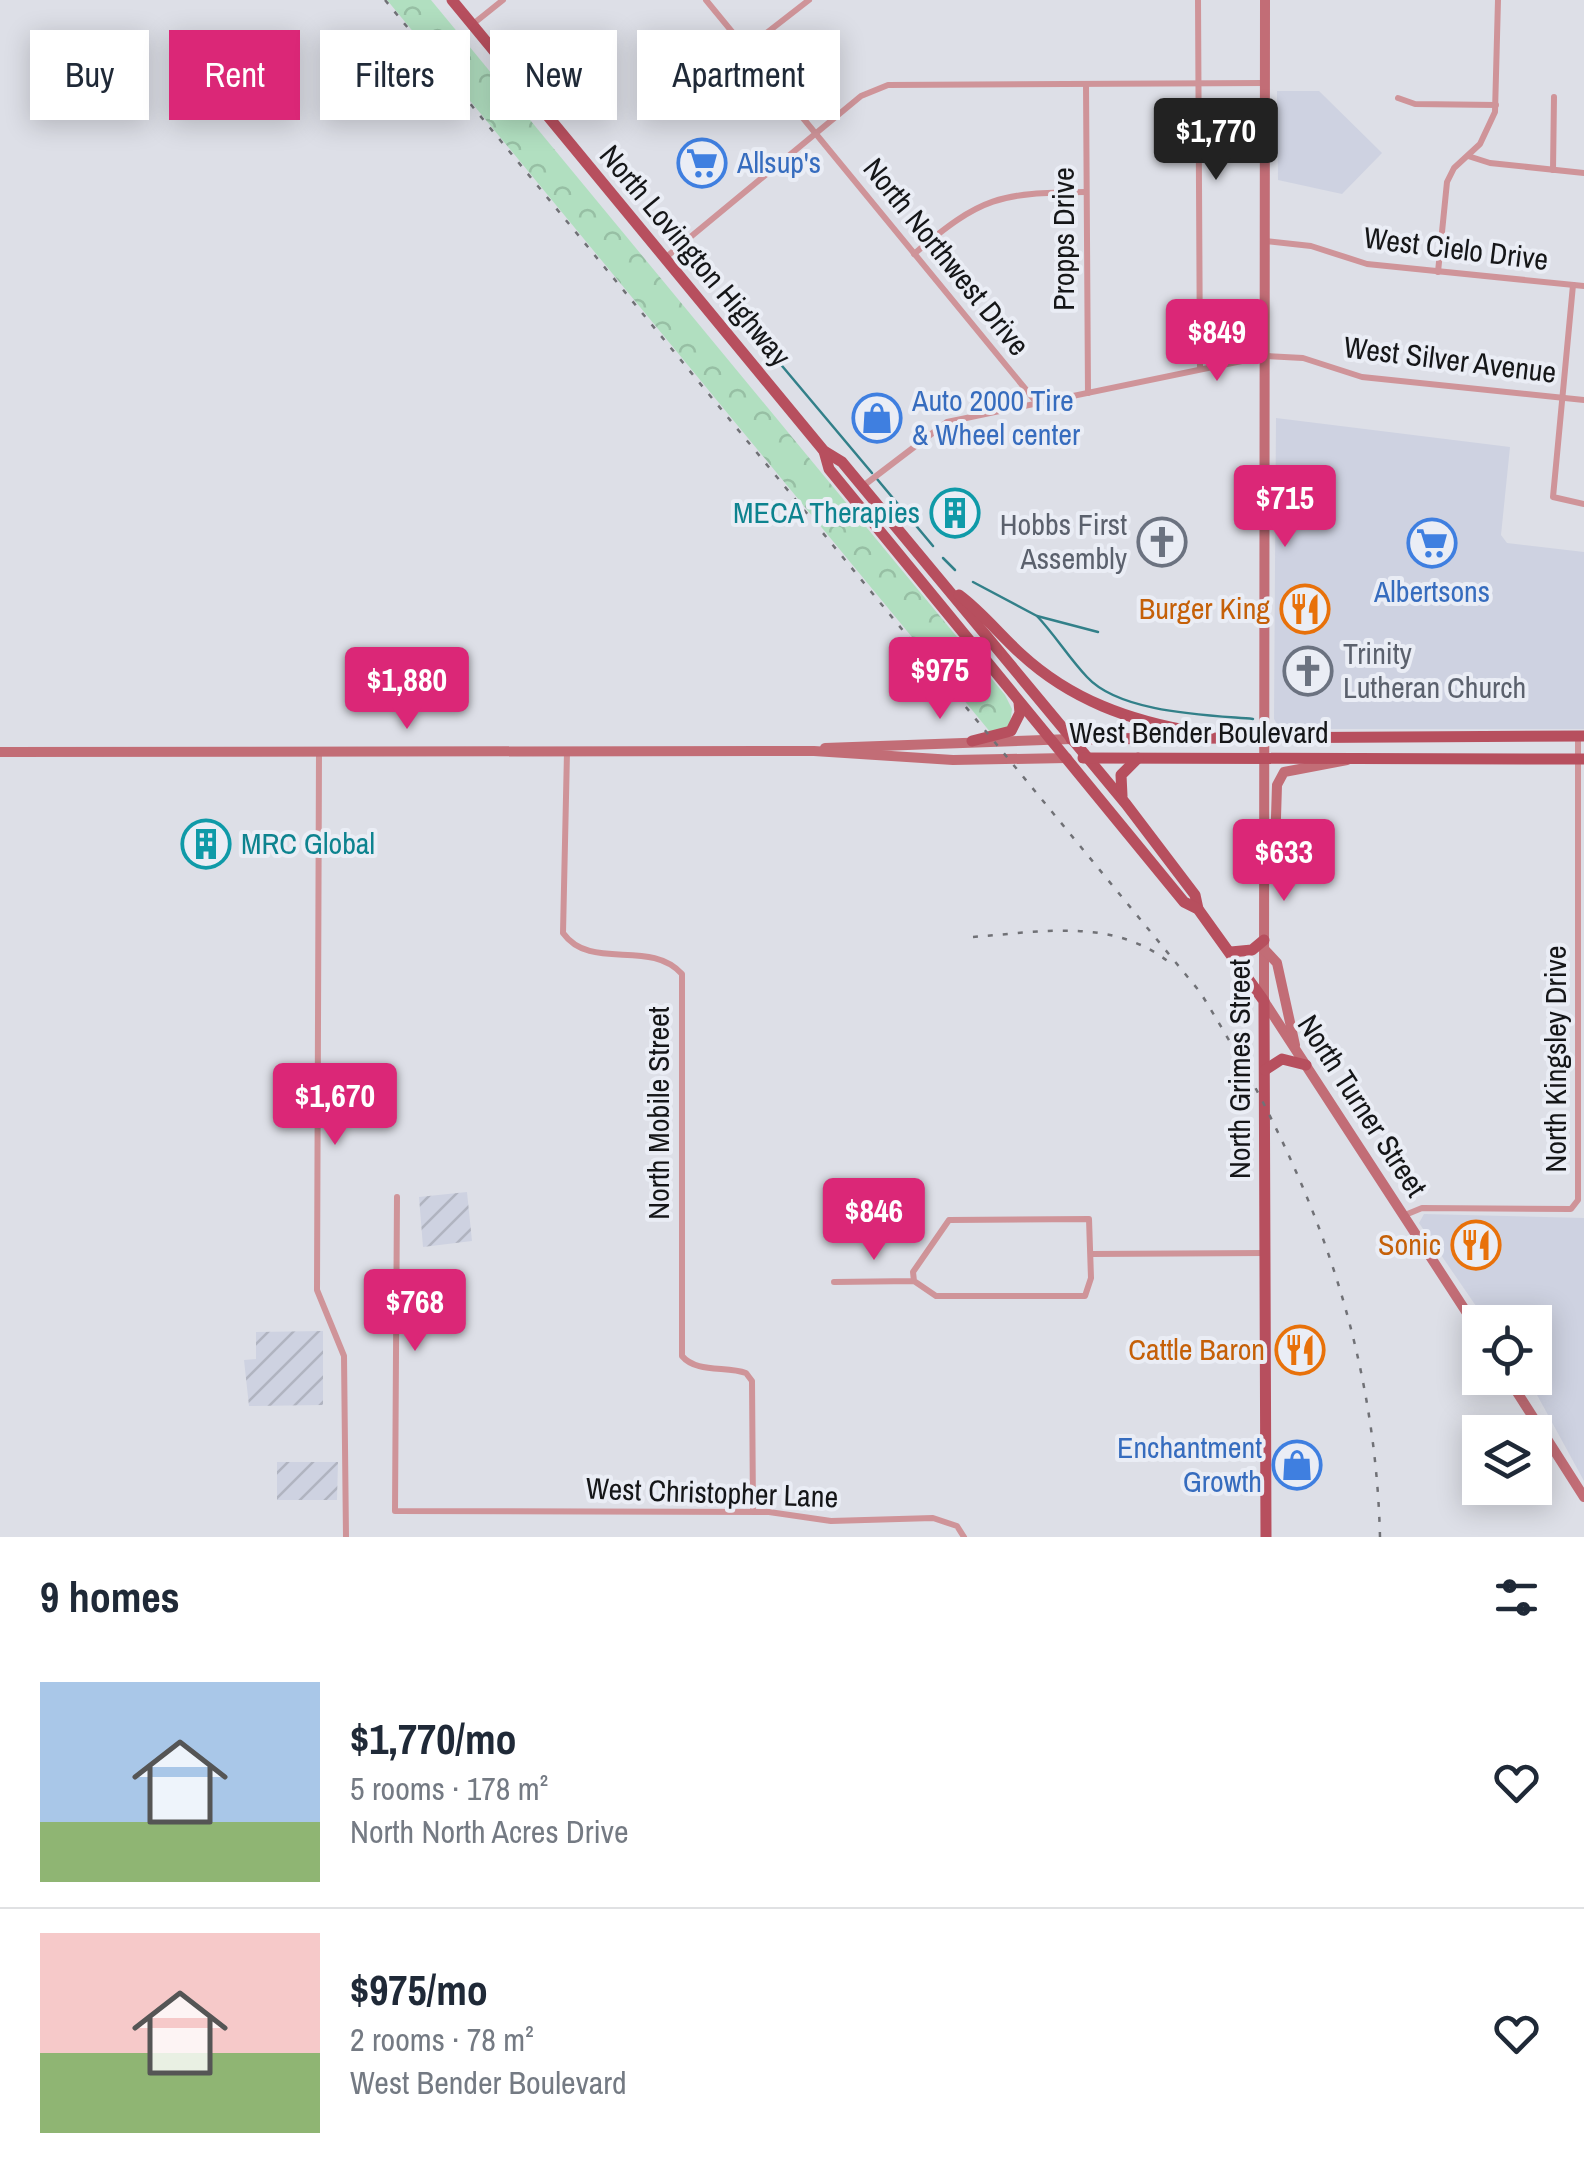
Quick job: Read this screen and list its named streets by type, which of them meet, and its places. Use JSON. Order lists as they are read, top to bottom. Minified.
{"streets":{"main road":["North Lovington Highway","West Bender Boulevard","North Grimes Street","North Turner Street"],"street":["Propps Drive","West Cielo Drive","North Northwest Drive","West Silver Avenue","North Kingsley Drive","North Mobile Street","West Christopher Lane"]},"crossings":[["Propps Drive","West Silver Avenue"],["West Cielo Drive","North Grimes Street"],["North Lovington Highway","West Silver Avenue"],["North Lovington Highway","West Bender Boulevard"],["North Lovington Highway","North Turner Street"],["North Northwest Drive","West Silver Avenue"],["West Silver Avenue","North Grimes Street"],["West Bender Boulevard","North Kingsley Drive"],["West Bender Boulevard","North Grimes Street"],["West Bender Boulevard","North Turner Street"],["West Bender Boulevard","North Mobile Street"],["North Kingsley Drive","North Turner Street"],["North Grimes Street","North Turner Street"],["North Mobile Street","West Christopher Lane"]],"places":{"supermarket":["Allsup's","Albertsons"],"shop":["Auto 2000 Tire & Wheel center","Enchantment Growth"],"building":["MECA Therapies","MRC Global"],"church":["Hobbs First Assembly","Trinity Lutheran Church"],"restaurant":["Burger King","Sonic","Cattle Baron"]},"page":{"chip":["Buy","Rent","Filters","New","Apartment"],"price":["$1,770","$849","$715","$975","$1,880","$633","$1,670","$846","$768"],"heading":"9 homes","list":[{"name":"$1,770/mo","note":"5 rooms · 178 m² · North North Acres Drive"},{"name":"$975/mo","note":"2 rooms · 78 m² · West Bender Boulevard"}]}}
